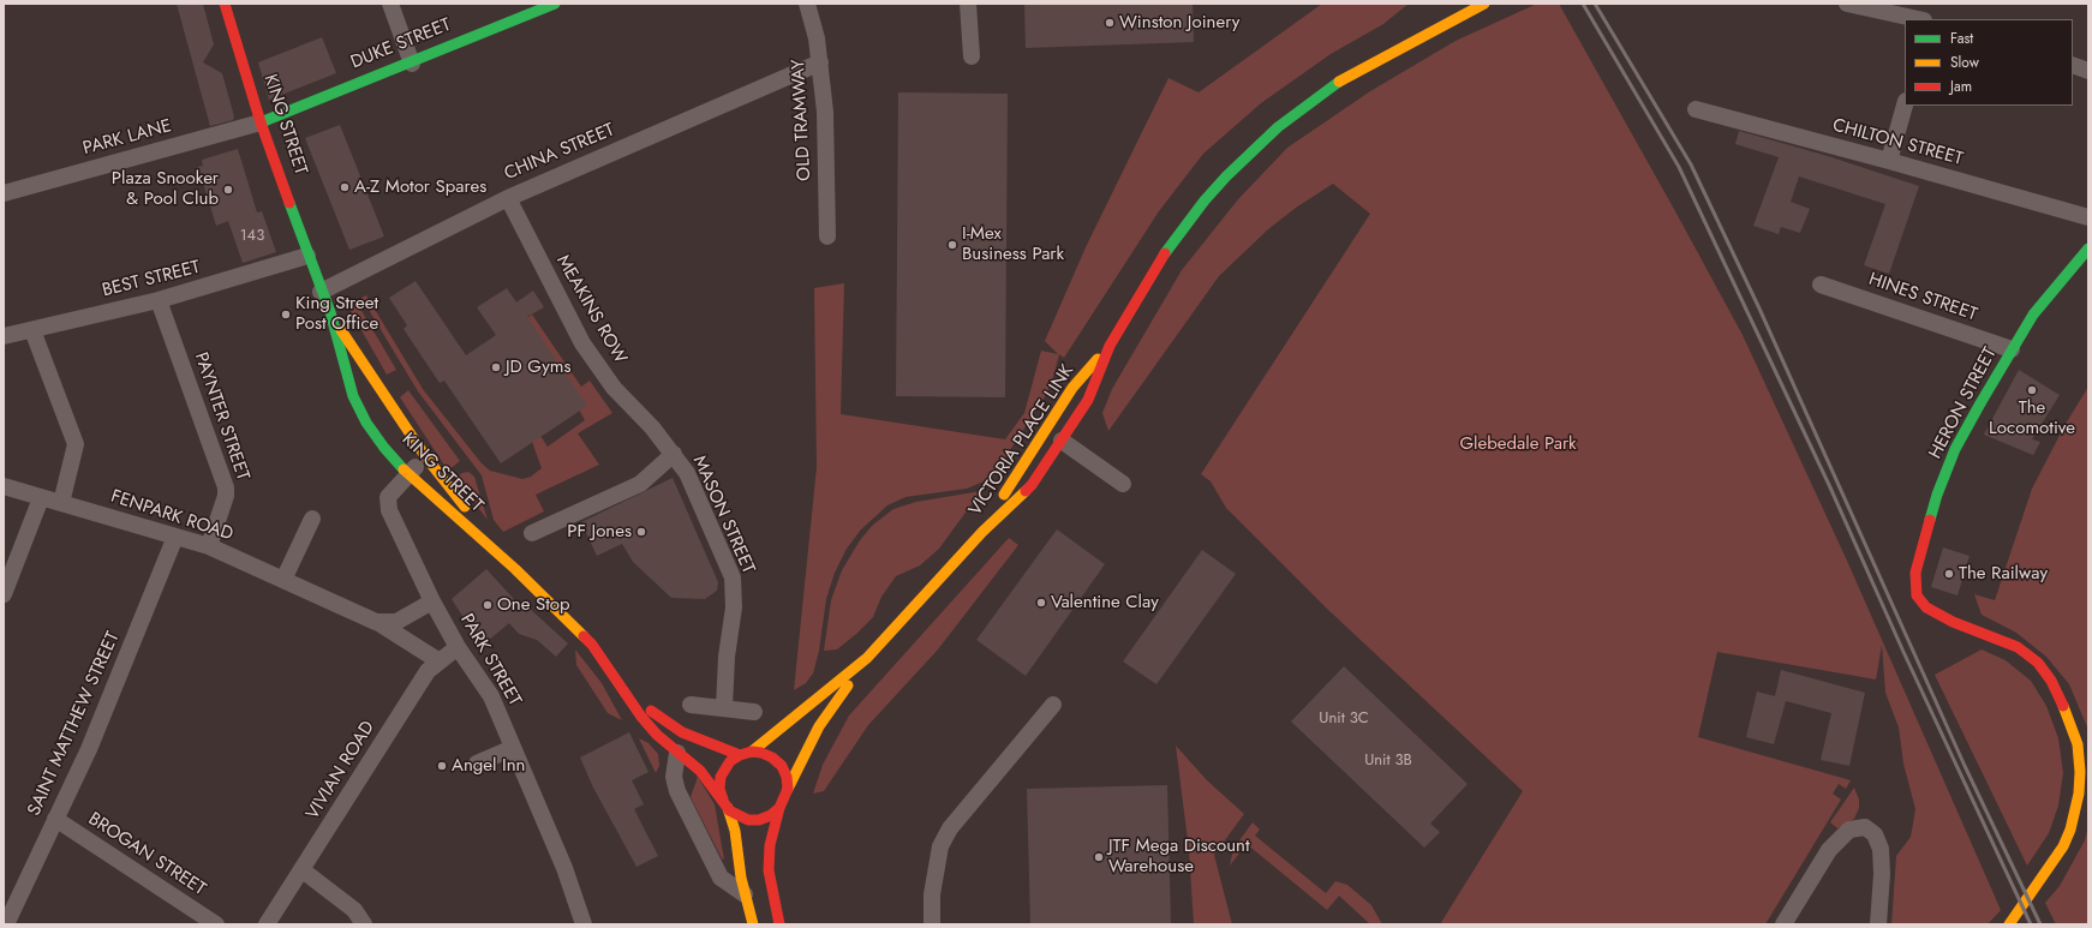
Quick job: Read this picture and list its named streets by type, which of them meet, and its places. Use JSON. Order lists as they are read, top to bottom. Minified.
{"streets":{"main road":["DUKE STREET","KING STREET","HERON STREET","VICTORIA PLACE LINK"],"street":["OLD TRAMWAY","PARK LANE","CHILTON STREET","CHINA STREET","BEST STREET","HINES STREET","MEAKINS ROW","PAYNTER STREET","MASON STREET","FENPARK ROAD","PARK STREET","SAINT MATTHEW STREET","VIVIAN ROAD","BROGAN STREET"]},"crossings":[["DUKE STREET","KING STREET"],["DUKE STREET","PARK LANE"],["OLD TRAMWAY","CHINA STREET"],["KING STREET","PARK LANE"],["KING STREET","CHINA STREET"],["KING STREET","BEST STREET"],["KING STREET","VICTORIA PLACE LINK"],["KING STREET","PARK STREET"],["CHINA STREET","MEAKINS ROW"],["BEST STREET","PAYNTER STREET"],["HINES STREET","HERON STREET"],["MEAKINS ROW","MASON STREET"],["PAYNTER STREET","FENPARK ROAD"],["FENPARK ROAD","PARK STREET"],["FENPARK ROAD","SAINT MATTHEW STREET"],["FENPARK ROAD","VIVIAN ROAD"],["PARK STREET","VIVIAN ROAD"],["SAINT MATTHEW STREET","BROGAN STREET"]],"parks":["Glebedale Park"],"places":["Winston Joinery","A-Z Motor Spares","Plaza Snooker & Pool Club","I-Mex Business Park","King Street Post Office","JD Gyms","The Locomotive","PF Jones","The Railway","Valentine Clay","One Stop","Angel Inn","JTF Mega Discount Warehouse"],"house_numbers":["143","Unit 3C","Unit 3B"],"legend":["Fast","Slow","Jam"]}
